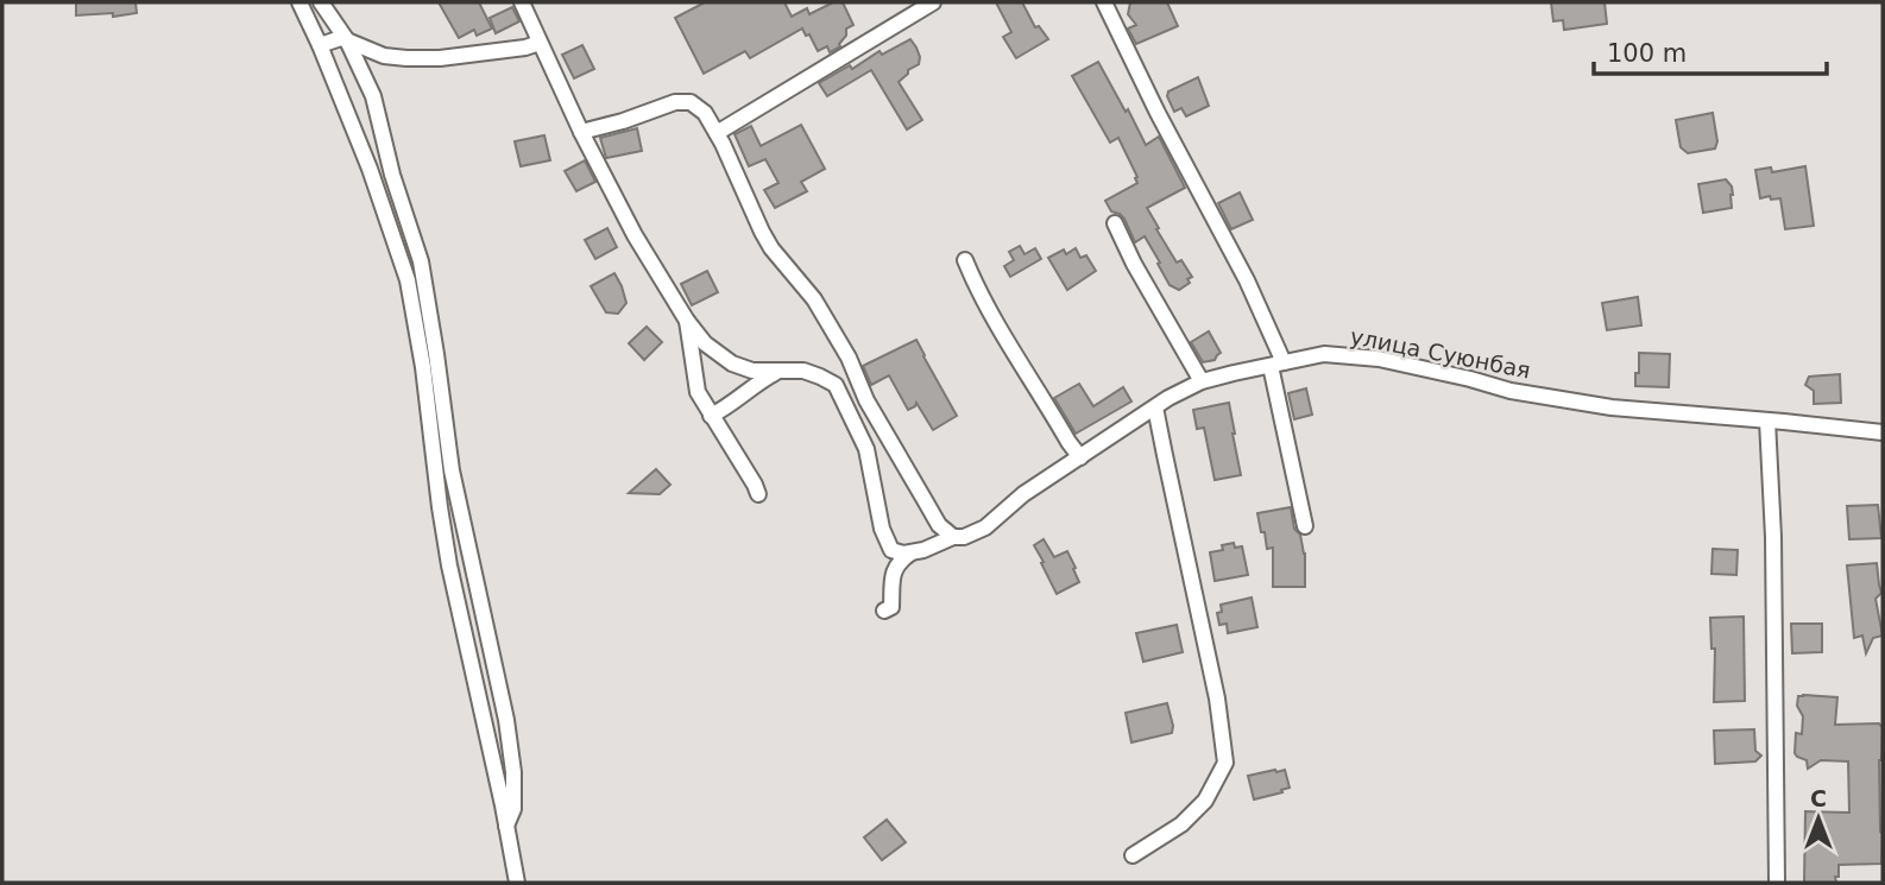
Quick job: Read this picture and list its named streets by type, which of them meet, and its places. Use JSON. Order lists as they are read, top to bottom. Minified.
{"streets":{"street":["улица Суюнбая"]},"scale_bar":"100 m","north":"top"}
